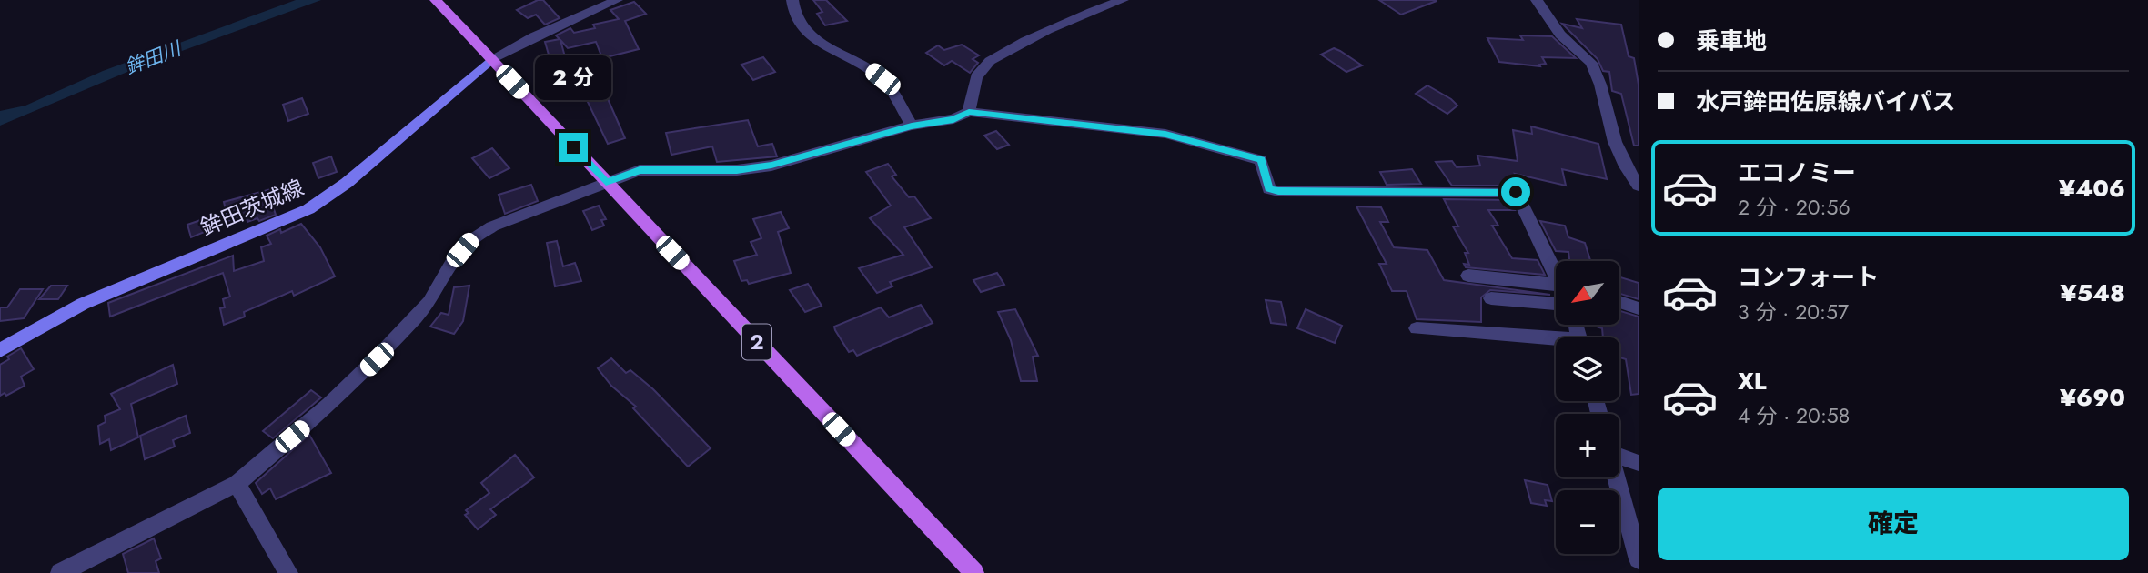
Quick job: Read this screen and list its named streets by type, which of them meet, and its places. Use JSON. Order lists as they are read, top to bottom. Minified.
{"streets":{"main road":["鉾田茨城線","2"]},"crossings":[["鉾田茨城線","2"]],"water":["鉾田川"],"north":"bottom left","page":{"banner":["乗車地","水戸鉾田佐原線バイパス"],"bubble":"2 分","list":[{"name":"エコノミー","note":"2 分 · 20:56","value":"¥406"},{"name":"コンフォート","note":"3 分 · 20:57","value":"¥548"},{"name":"XL","note":"4 分 · 20:58","value":"¥690"}],"map_buttons":["+","−"],"buttons":"確定"}}
